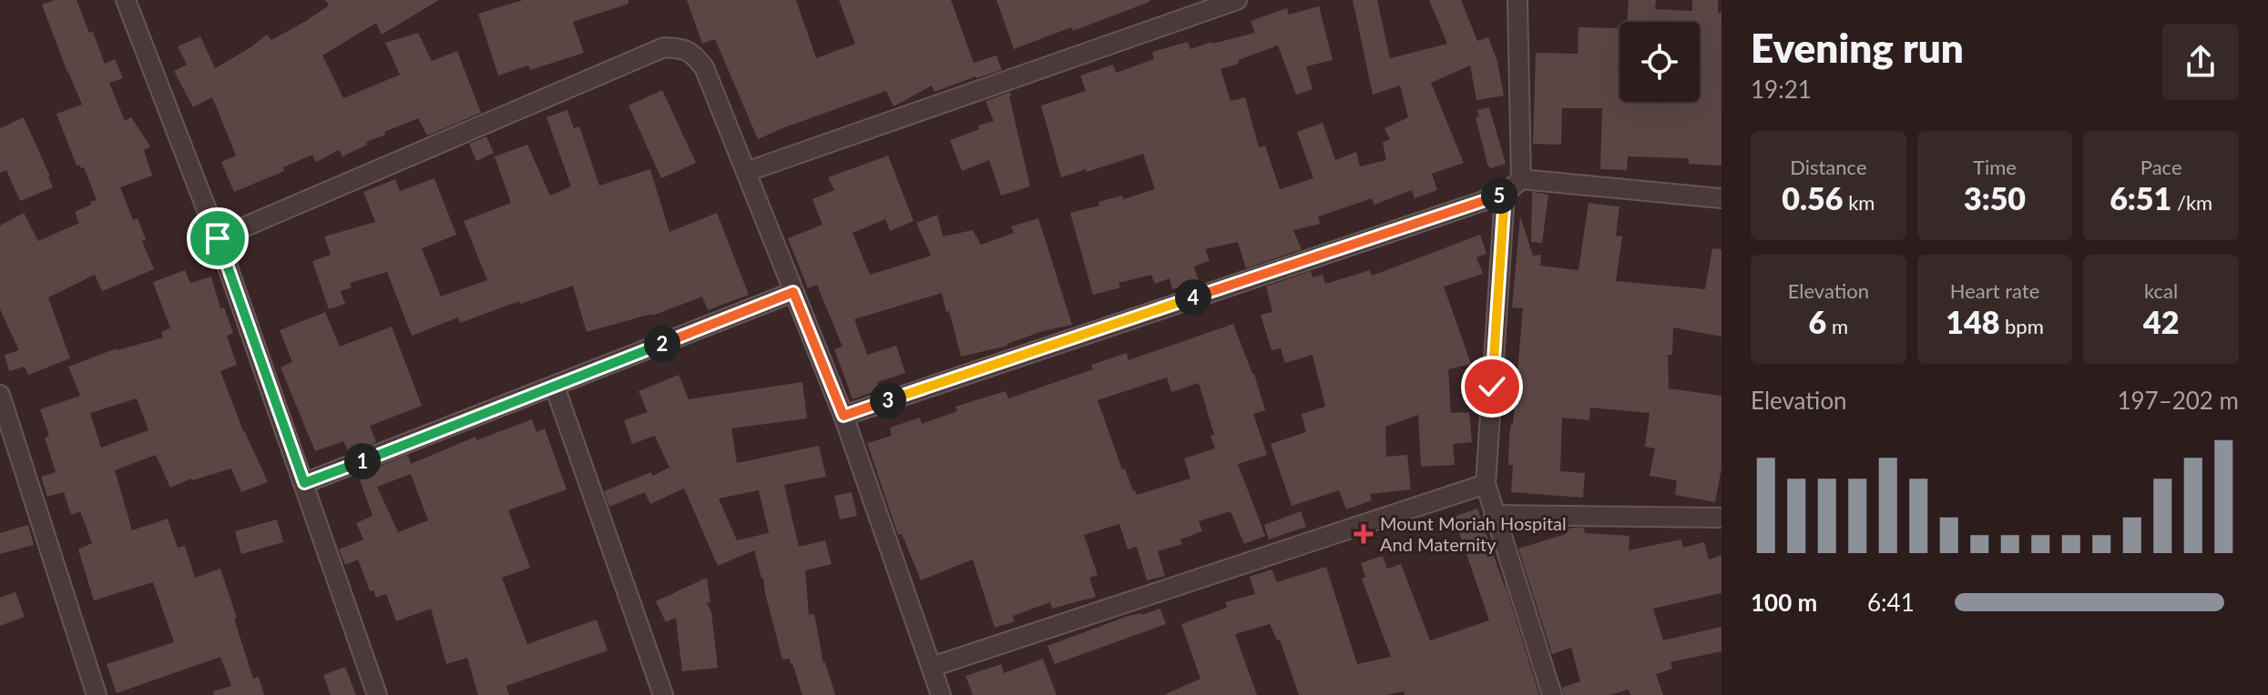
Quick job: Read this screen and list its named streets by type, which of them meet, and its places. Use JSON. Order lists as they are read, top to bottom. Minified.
{"places":{"health":["Mount Moriah Hospital And Maternity"]},"page":{"heading":["Evening run","19:21"],"stats":[["Distance","0.56 km"],["Time","3:50"],["Pace","6:51 /km"],["Elevation","6 m"],["Heart rate","148 bpm"],["kcal","42"]],"pins":["5","4","2","3","1"],"chart":["Elevation","197–202 m"],"list":[{"name":"100 m","note":"6:41"}]}}
